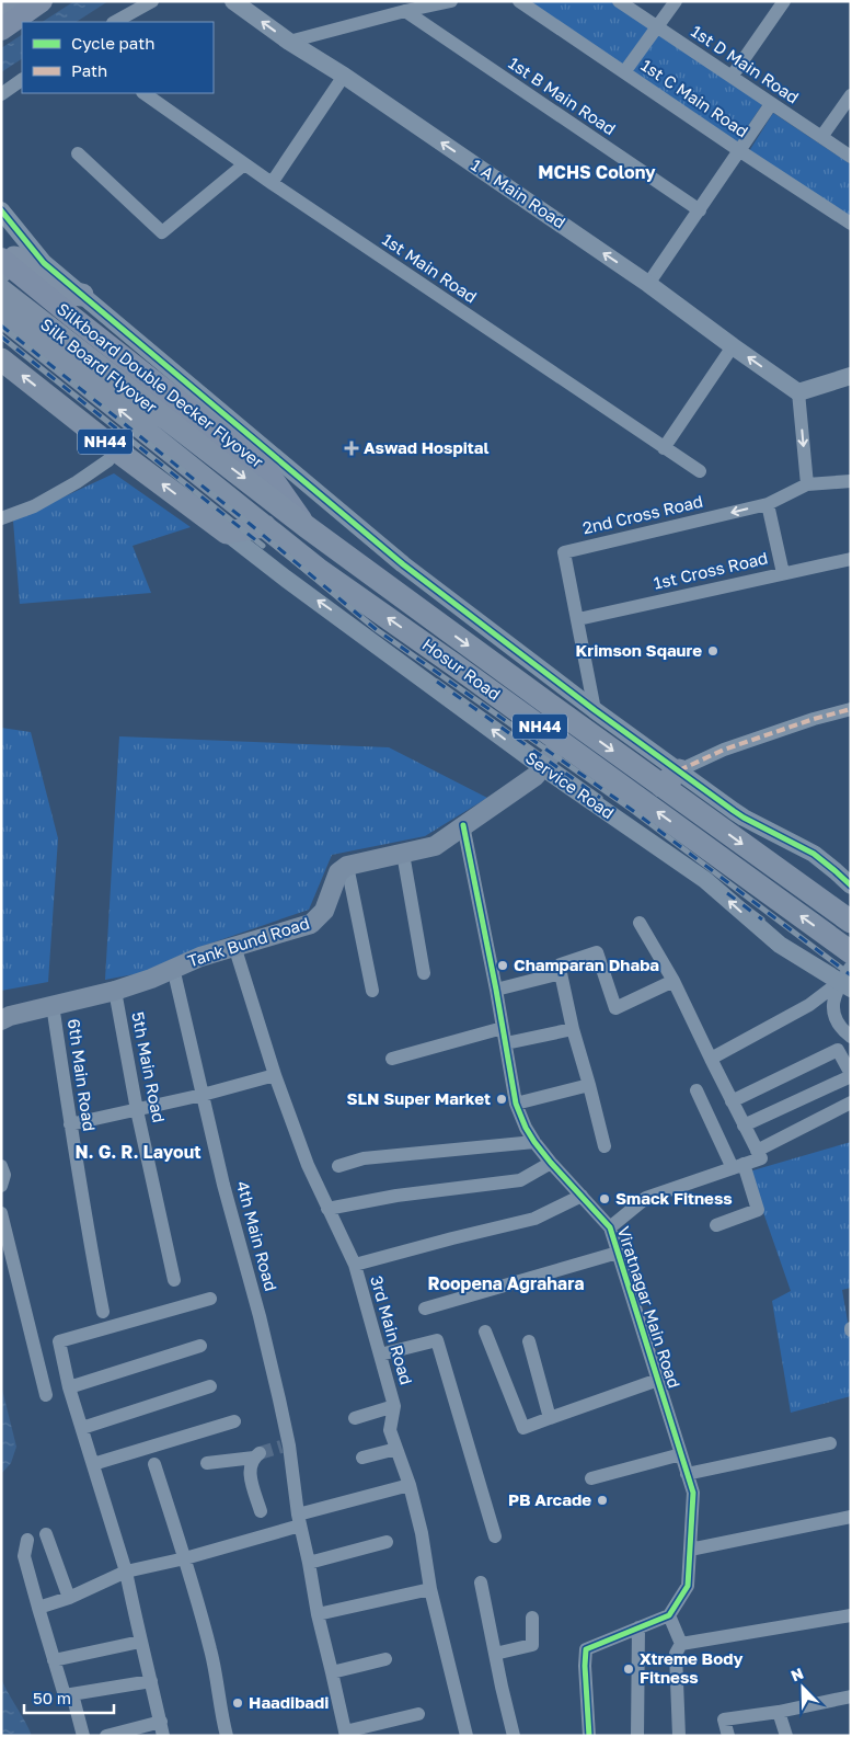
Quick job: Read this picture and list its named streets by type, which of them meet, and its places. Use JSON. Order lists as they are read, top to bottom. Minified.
{"streets":{"highway":["Silk Board Flyover","NH44","Hosur Road"],"main road":["Silkboard Double Decker Flyover","Tank Bund Road"],"street":["1st D Main Road","1st B Main Road","1st C Main Road","1 A Main Road","1st Main Road","2nd Cross Road","1st Cross Road","Service Road","5th Main Road","6th Main Road","4th Main Road","Viratnagar Main Road","3rd Main Road"]},"crossings":[["Silk Board Flyover","Silkboard Double Decker Flyover"],["Silk Board Flyover","Hosur Road"],["Silkboard Double Decker Flyover","Hosur Road"],["NH44","Service Road"],["2nd Cross Road","1st Cross Road"],["Tank Bund Road","5th Main Road"],["Tank Bund Road","6th Main Road"],["Tank Bund Road","4th Main Road"],["Tank Bund Road","3rd Main Road"]],"one_way":["1 A Main Road"],"districts":["MCHS Colony","N. G. R. Layout","Roopena Agrahara"],"places":{"health":["Aswad Hospital"],"other":["Krimson Sqaure","Champaran Dhaba","SLN Super Market","Smack Fitness","PB Arcade","Xtreme Body Fitness","Haadibadi"]},"legend":["Cycle path","Path"],"scale_bar":"50 m","north":"top left"}
